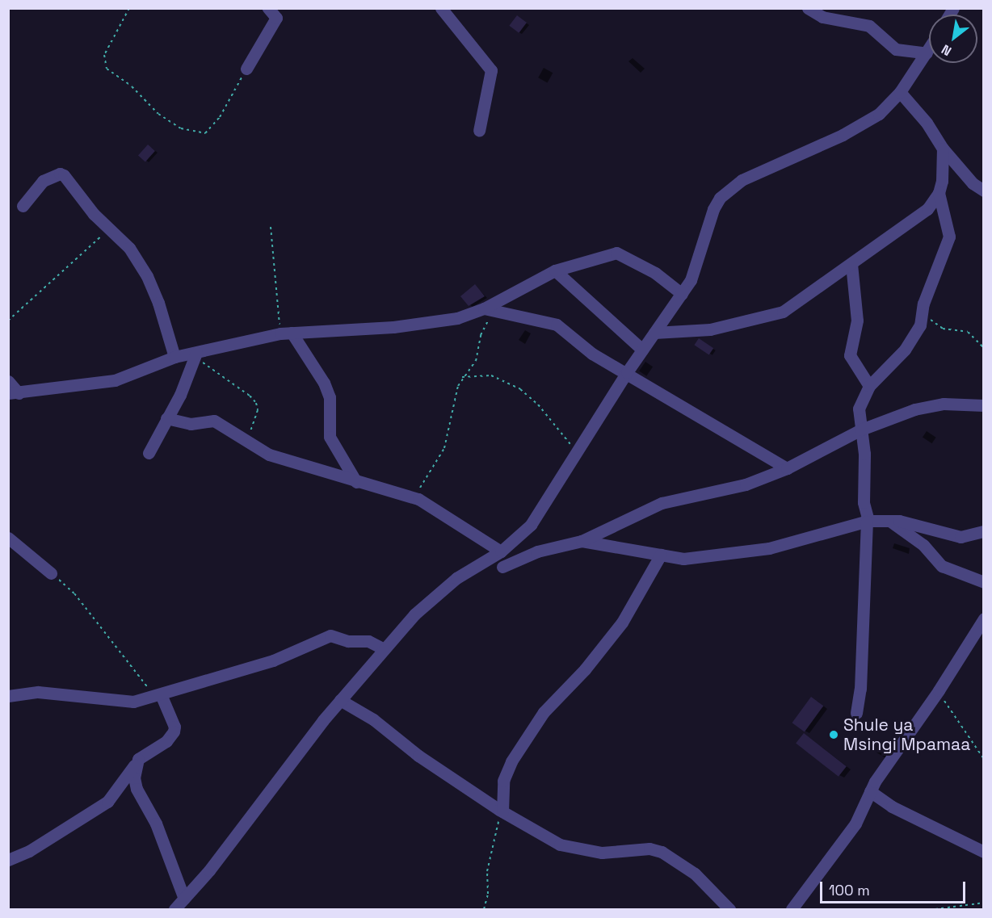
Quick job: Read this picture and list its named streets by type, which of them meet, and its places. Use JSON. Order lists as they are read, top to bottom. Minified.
{"places":["Shule ya Msingi Mpamaa"],"scale_bar":"100 m","north":"bottom left"}
